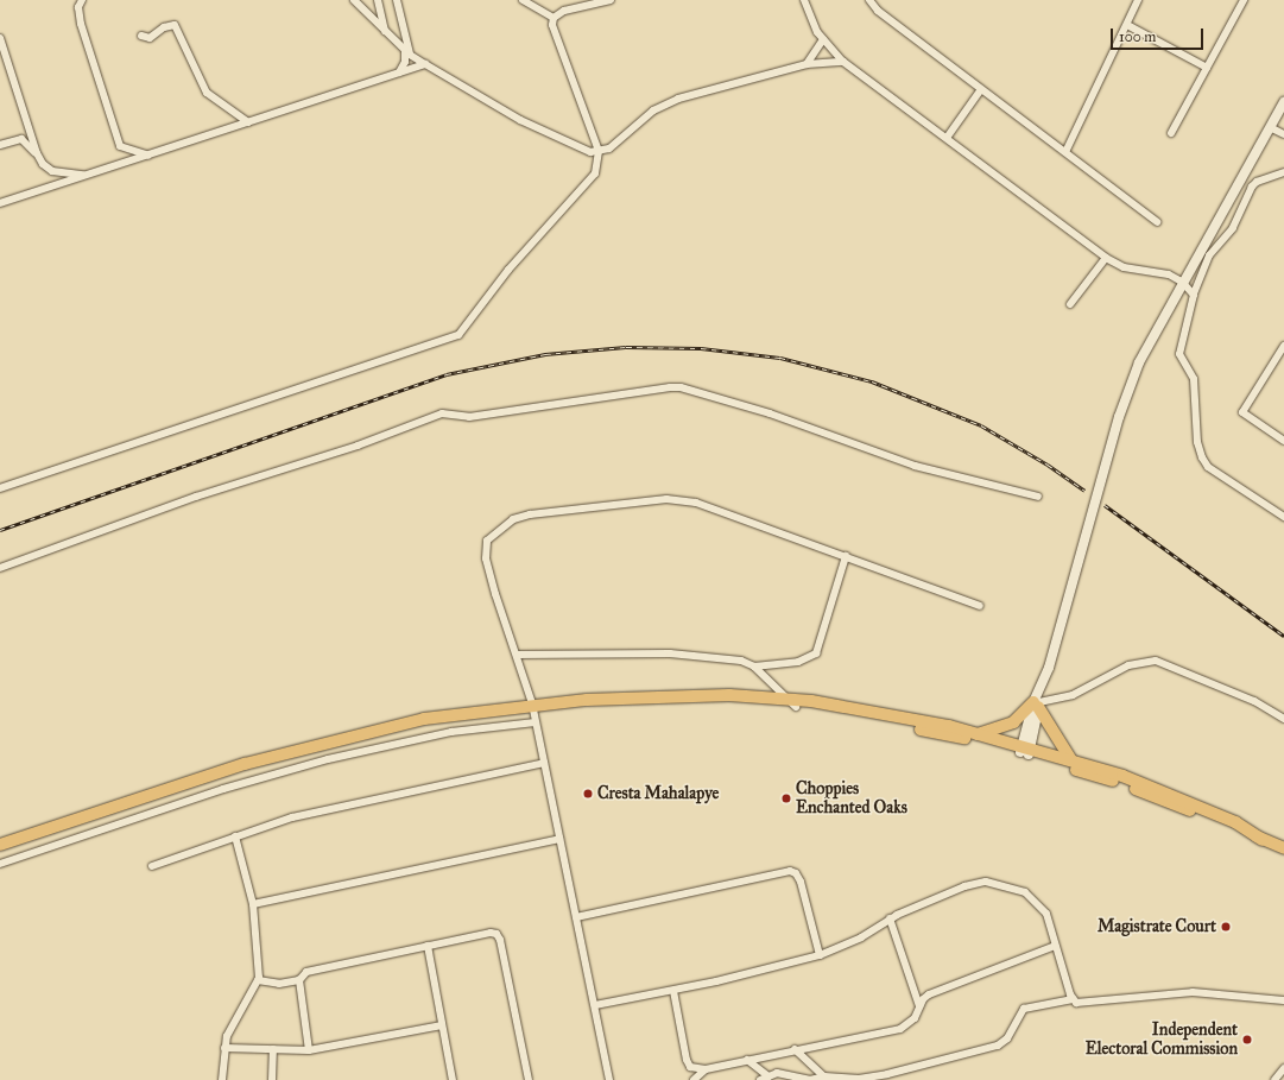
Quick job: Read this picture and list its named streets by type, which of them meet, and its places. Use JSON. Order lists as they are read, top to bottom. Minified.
{"places":["Cresta Mahalapye","Choppies Enchanted Oaks","Magistrate Court","Independent Electoral Commission"],"scale_bar":"100 m"}
